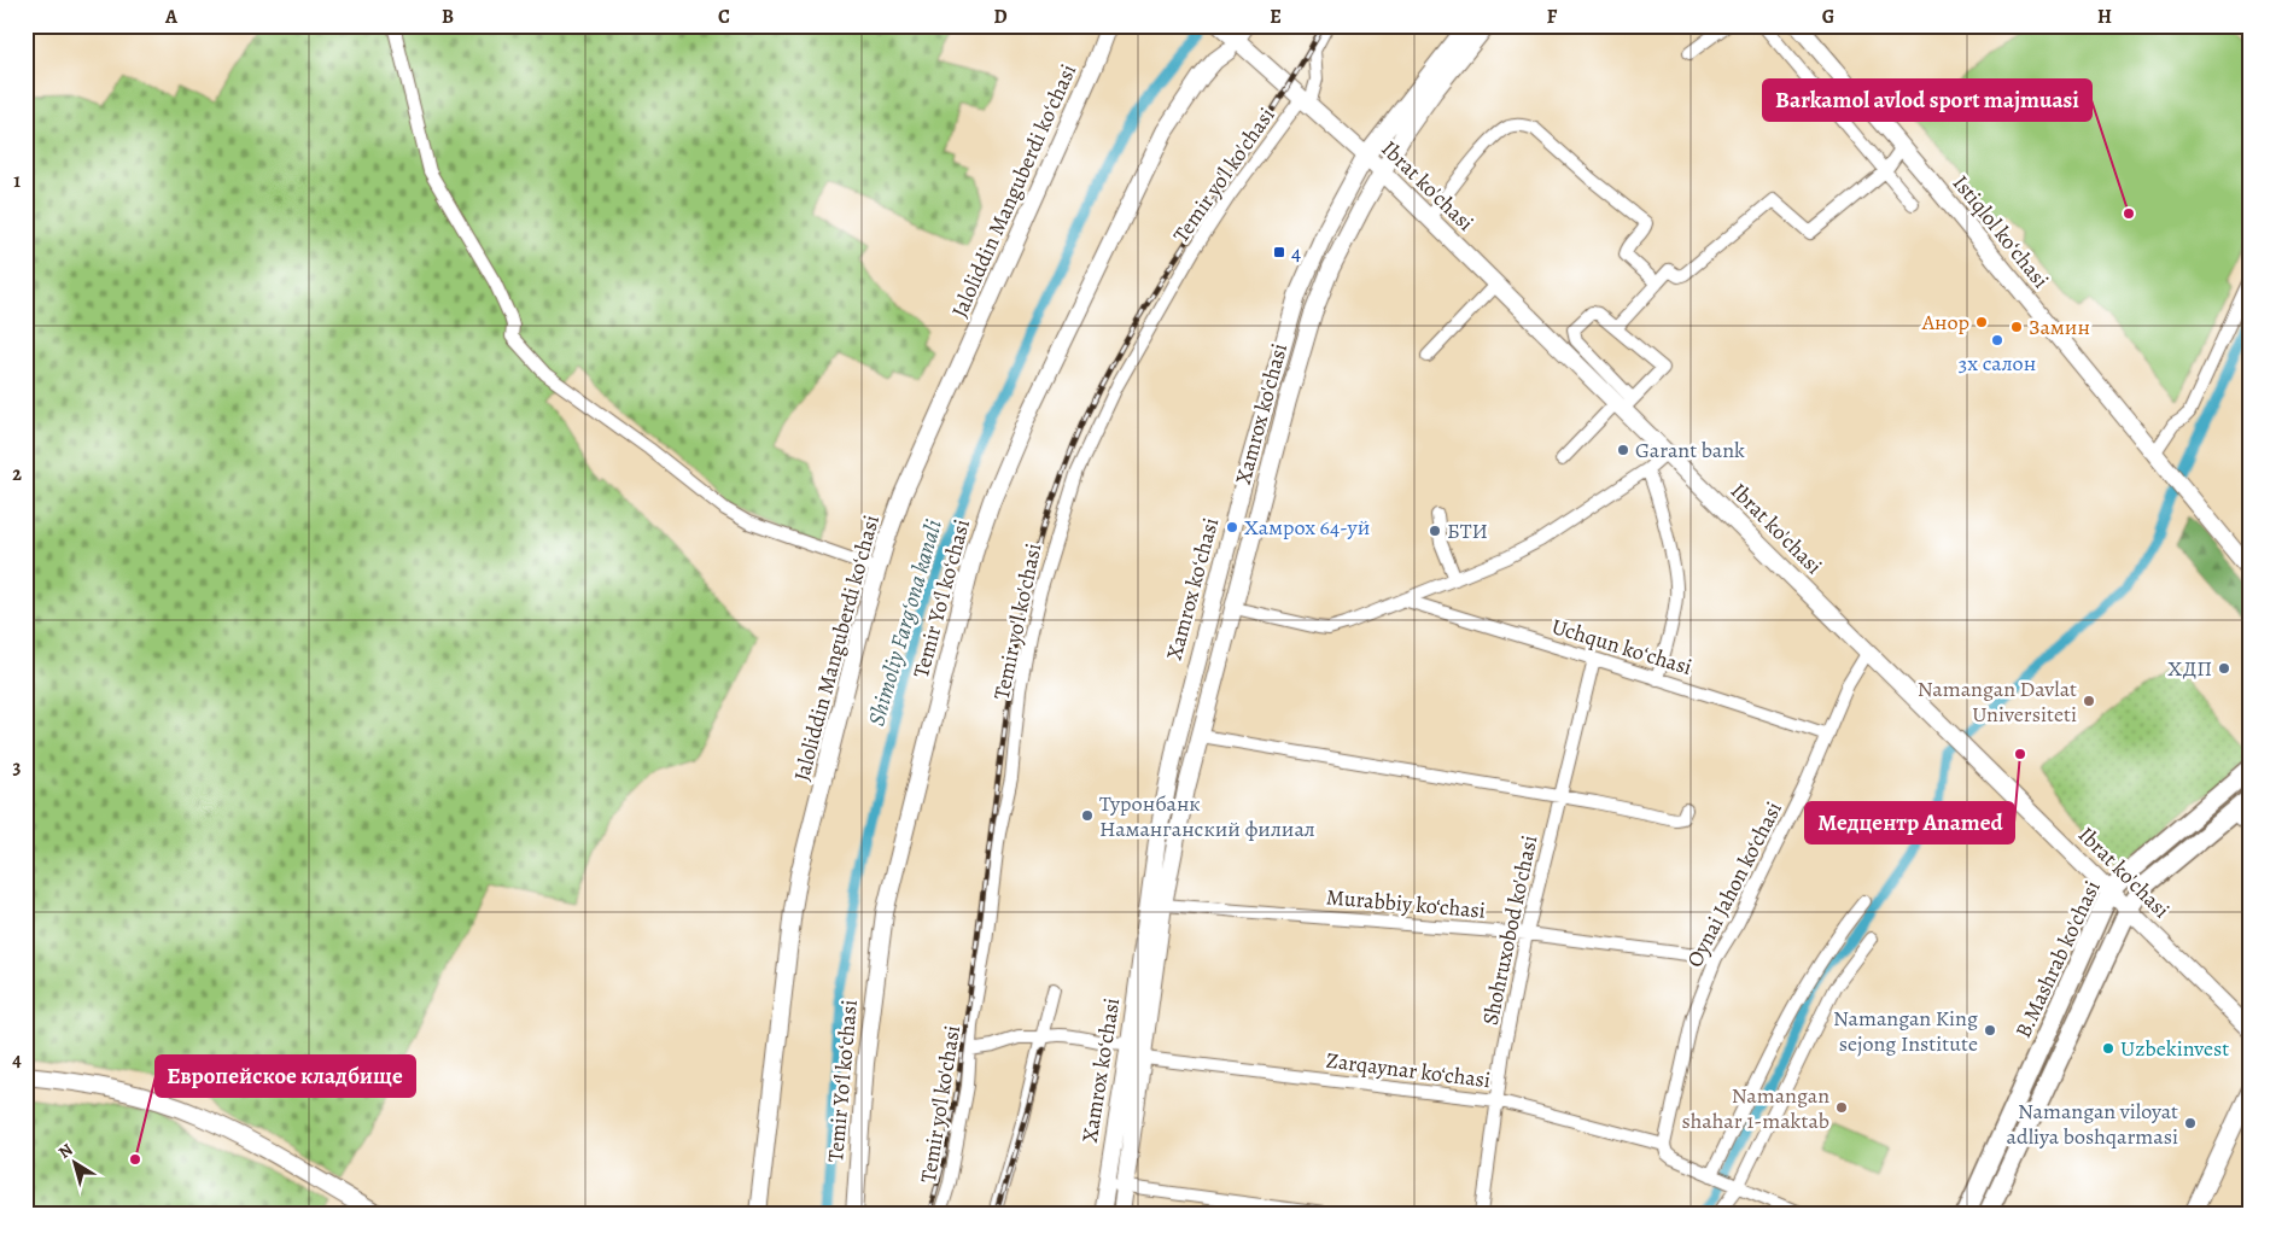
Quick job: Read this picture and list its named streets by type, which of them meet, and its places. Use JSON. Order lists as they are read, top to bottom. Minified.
{"streets":{"main road":["Ibrat ko'chasi","Jaloliddin Manguberdi koʻchasi","Istiqlol koʻchasi","Xamrox ko'chasi","Xamrox koʻchasi","Temir Yoʻl koʻchasi","B.Mashrab ko'chasi"],"street":["Temir yo'l ko'chasi","Uchqun koʻchasi","Oynai Jahon ko‘chasi","Murabbiy ko‘chasi","Shohruxobod ko'chasi","Zarqaynar ko‘chasi"]},"crossings":[["Temir yo'l ko'chasi","Ibrat ko'chasi"],["Ibrat ko'chasi","Xamrox ko'chasi"],["Ibrat ko'chasi","Xamrox koʻchasi"],["Ibrat ko'chasi","Temir Yoʻl koʻchasi"],["Ibrat ko'chasi","Oynai Jahon ko‘chasi"],["Ibrat ko'chasi","B.Mashrab ko'chasi"],["Xamrox ko'chasi","Murabbiy ko‘chasi"],["Xamrox ko'chasi","Zarqaynar ko‘chasi"],["Uchqun koʻchasi","Oynai Jahon ko‘chasi"],["Uchqun koʻchasi","Shohruxobod ko'chasi"],["Oynai Jahon ko‘chasi","Murabbiy ko‘chasi"],["Oynai Jahon ko‘chasi","Zarqaynar ko‘chasi"],["Murabbiy ko‘chasi","Shohruxobod ko'chasi"],["Shohruxobod ko'chasi","Zarqaynar ko‘chasi"]],"water":["Shimoliy Fargʻona kanali"],"places":{"other":["Barkamol avlod sport majmuasi","Анор","Замин","3х салон","Garant bank","Хамрох 64-уй","БТИ","ХДП","Namangan Davlat Universiteti","Медцентр Anamed","Туронбанк Наманганский филиал","Namangan King sejong Institute","Uzbekinvest","Namangan shahar 1-maktab","Namangan viloyat adliya boshqarmasi","Европейское кладбище"],"transit":["4"]},"north":"top left","grid":{"columns":["A","B","C","D","E","F","G","H"],"rows":["1","2","3","4"]}}
